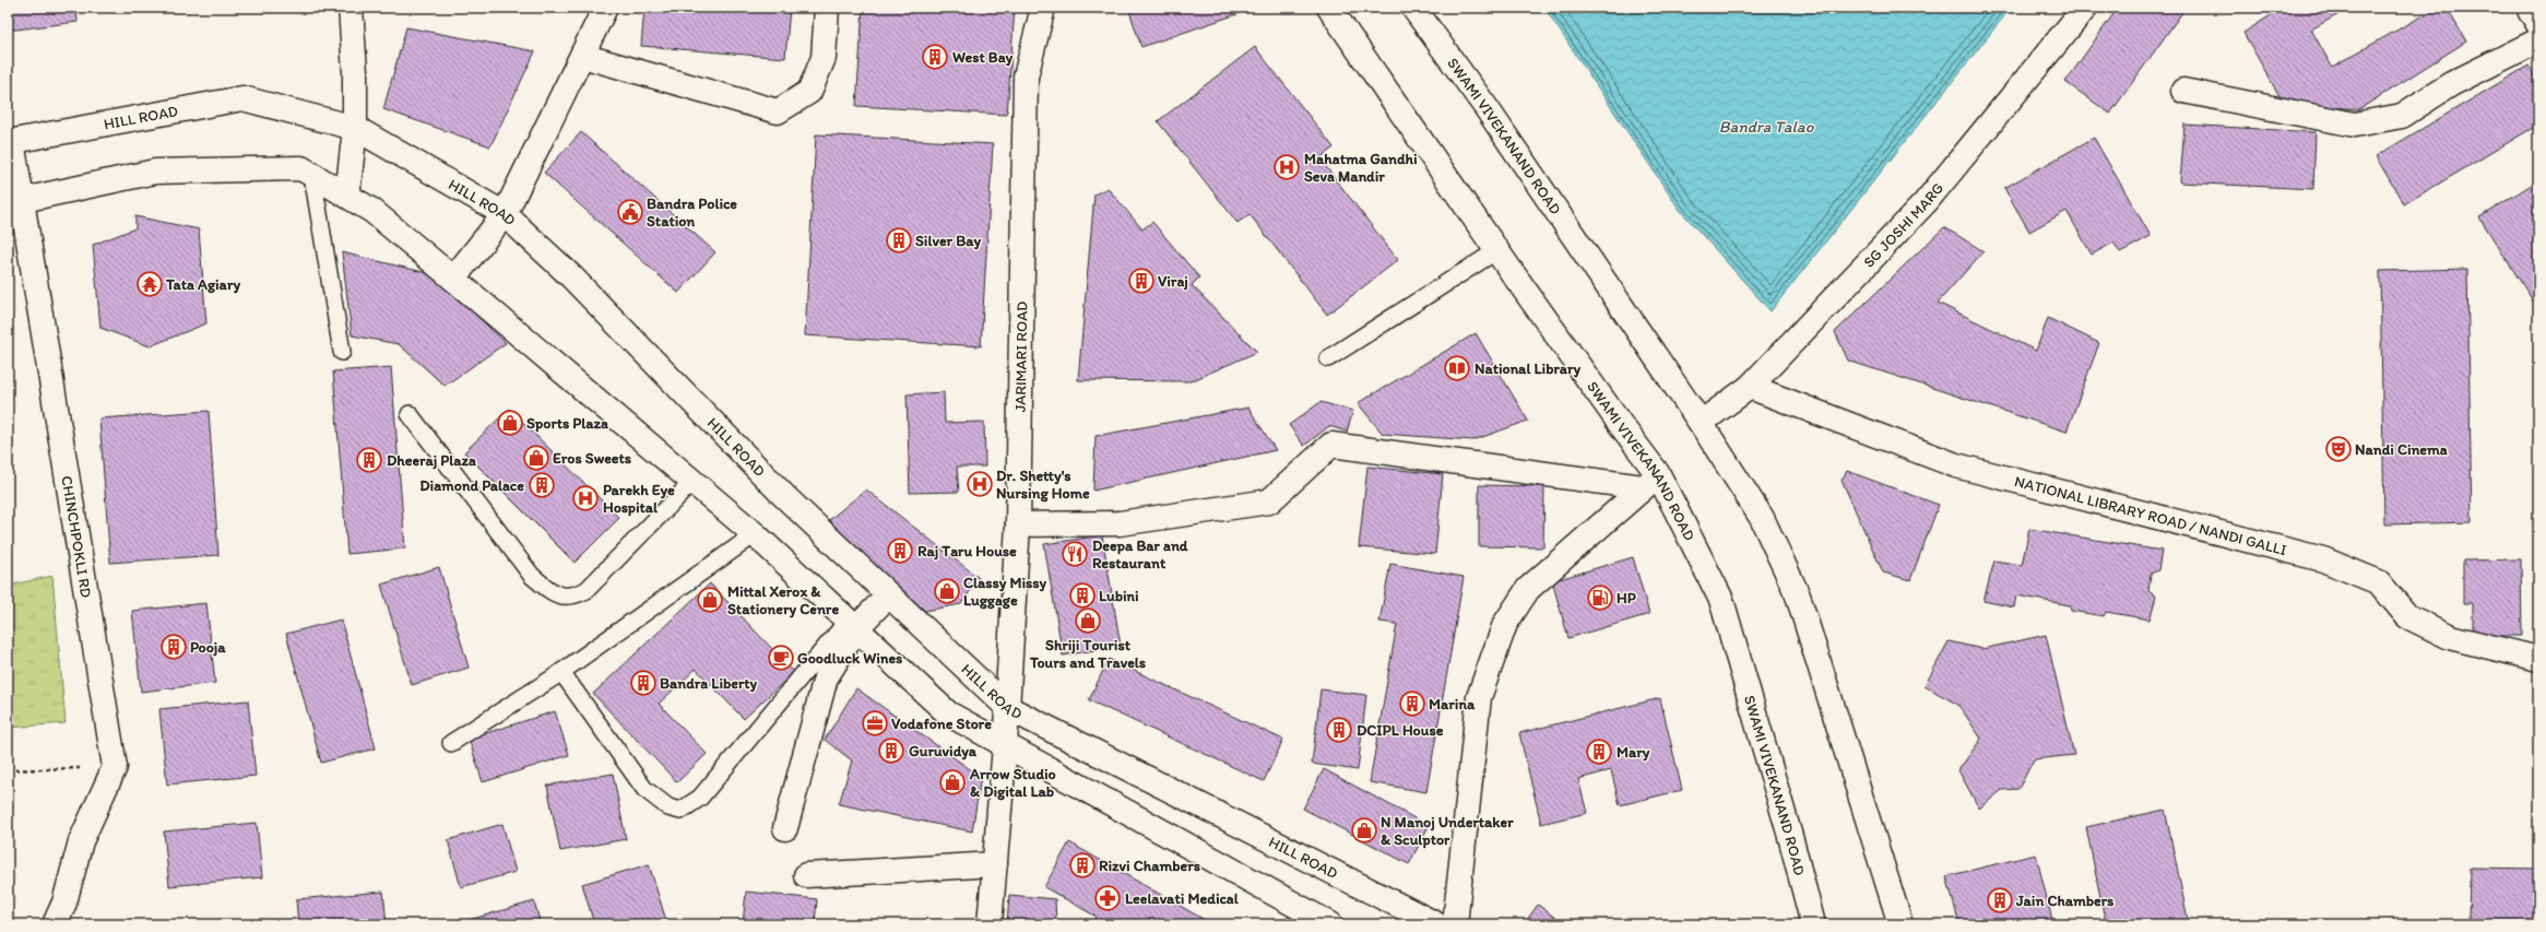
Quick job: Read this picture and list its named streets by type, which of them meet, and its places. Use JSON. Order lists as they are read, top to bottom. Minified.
{"streets":{"street":["HILL ROAD","SWAMI VIVEKANAND ROAD","SG JOSHI MARG","JARIMARI ROAD","NATIONAL LIBRARY ROAD / NANDI GALLI","CHINCHPOKLI RD"]},"crossings":[["HILL ROAD","JARIMARI ROAD"],["HILL ROAD","CHINCHPOKLI RD"],["SWAMI VIVEKANAND ROAD","SG JOSHI MARG"],["SG JOSHI MARG","NATIONAL LIBRARY ROAD / NANDI GALLI"]],"water":["Bandra Talao"],"places":{"building":["West Bay","Silver Bay","Viraj","Dheeraj Plaza","Diamond Palace","Raj Taru House","Lubini","Pooja","Bandra Liberty","Marina","DCIPL House","Guruvidya","Mary","Rizvi Chambers","Jain Chambers"],"hospital":["Mahatma Gandhi Seva Mandir","Dr. Shetty's Nursing Home","Parekh Eye Hospital"],"public building":["Bandra Police Station"],"temple":["Tata Agiary"],"library":["National Library"],"shop":["Sports Plaza","Eros Sweets","Classy Missy Luggage","Mittal Xerox & Stationery Cenre","Shriji Tourist Tours and Travels","Arrow Studio & Digital Lab","N Manoj Undertaker & Sculptor"],"theatre":["Nandi Cinema"],"restaurant":["Deepa Bar and Restaurant"],"fuel station":["HP"],"cafe":["Goodluck Wines"],"office":["Vodafone Store"],"pharmacy":["Leelavati Medical"]}}
